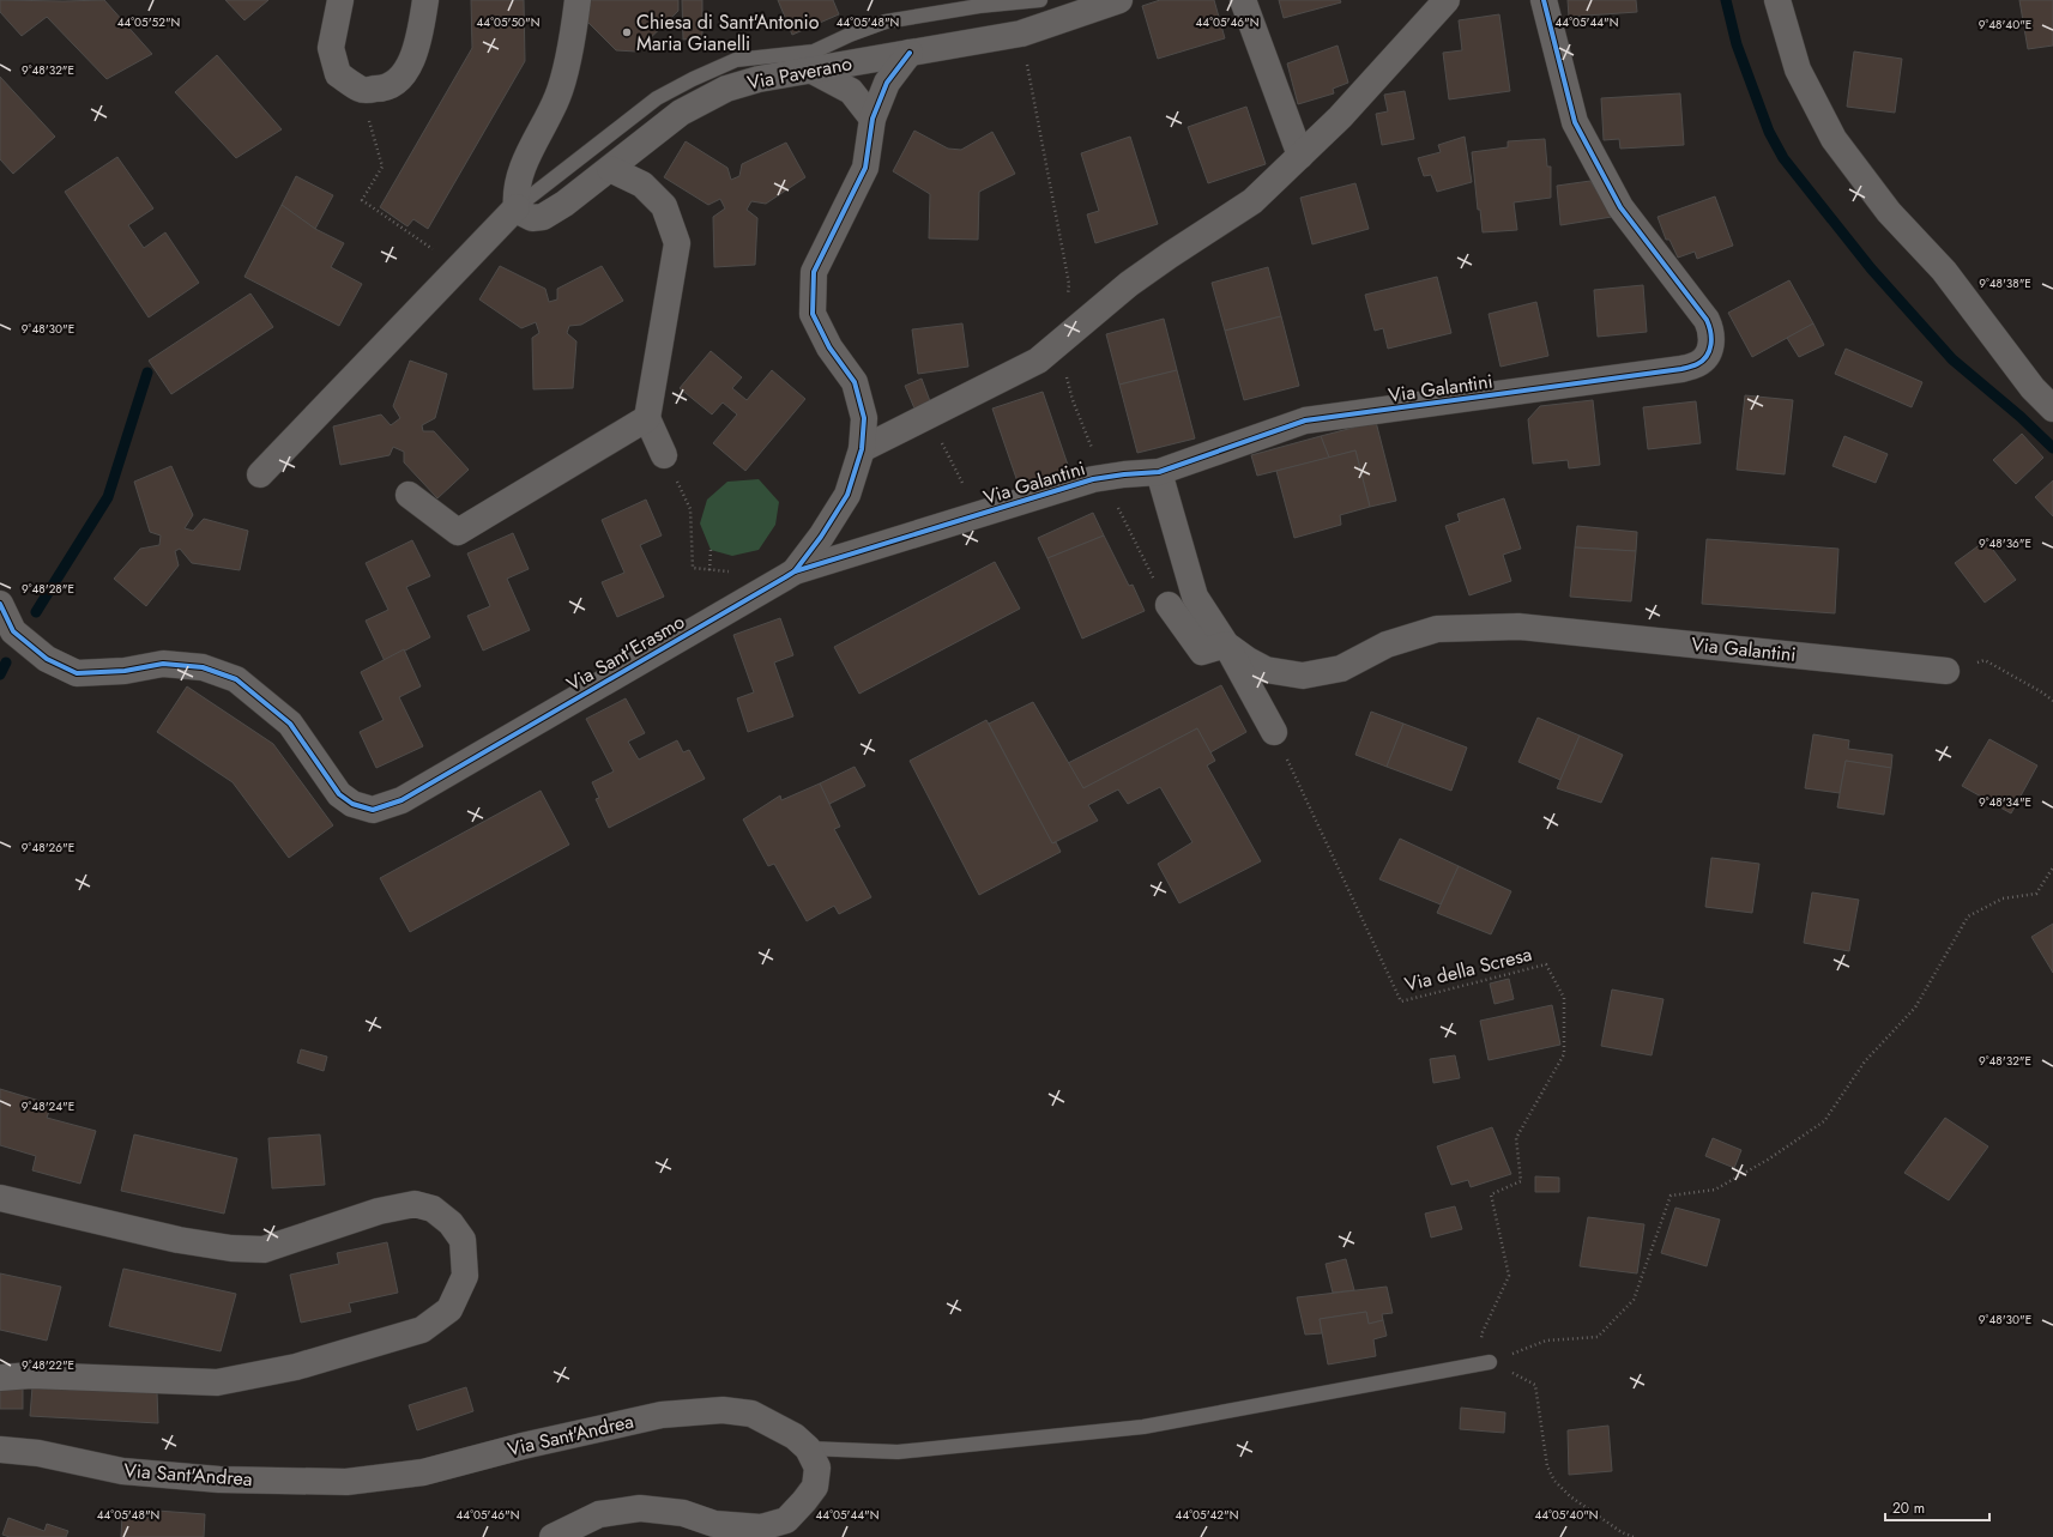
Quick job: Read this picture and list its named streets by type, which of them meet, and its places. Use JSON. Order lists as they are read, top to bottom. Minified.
{"streets":{"street":["Via Paverano","Via Galantini","Via Sant'Erasmo","Via Sant'Andrea"],"path":["Via della Scresa"]},"crossings":[["Via Paverano","Via Sant'Erasmo"],["Via Galantini","Via Sant'Erasmo"]],"places":["Chiesa di Sant'Antonio Maria Gianelli"],"scale_bar":"20 m","coordinates":["44°05'52\"N","44°05'50\"N","44°05'48\"N","44°05'46\"N","44°05'44\"N","9°48'40\"E","9°48'32\"E","9°48'38\"E","9°48'30\"E","9°48'36\"E","9°48'28\"E","9°48'34\"E","9°48'26\"E","9°48'24\"E","9°48'22\"E","44°05'42\"N","44°05'40\"N"]}
